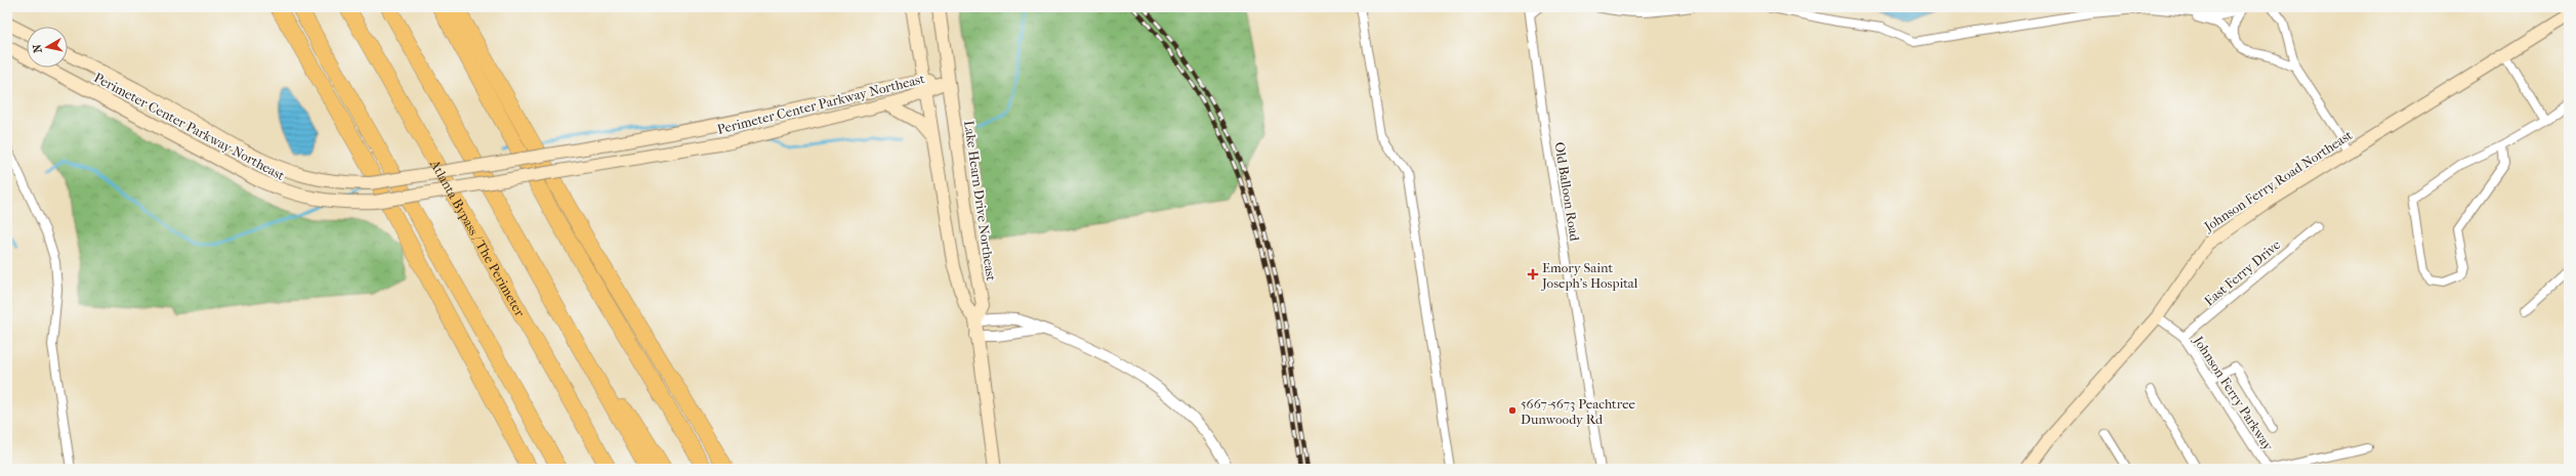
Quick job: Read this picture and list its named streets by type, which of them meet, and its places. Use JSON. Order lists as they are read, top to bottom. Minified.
{"streets":{"highway":["Atlanta Bypass / The Perimeter"],"main road":["Perimeter Center Parkway Northeast","Johnson Ferry Road Northeast","Lake Hearn Drive Northeast"],"street":["Old Balloon Road","East Ferry Drive","Johnson Ferry Parkway"]},"crossings":[["Perimeter Center Parkway Northeast","Lake Hearn Drive Northeast"],["Johnson Ferry Road Northeast","Johnson Ferry Parkway"],["East Ferry Drive","Johnson Ferry Parkway"]],"places":{"health":["Emory Saint Joseph's Hospital"],"other":["5667-5673 Peachtree Dunwoody Rd"]},"north":"left"}
